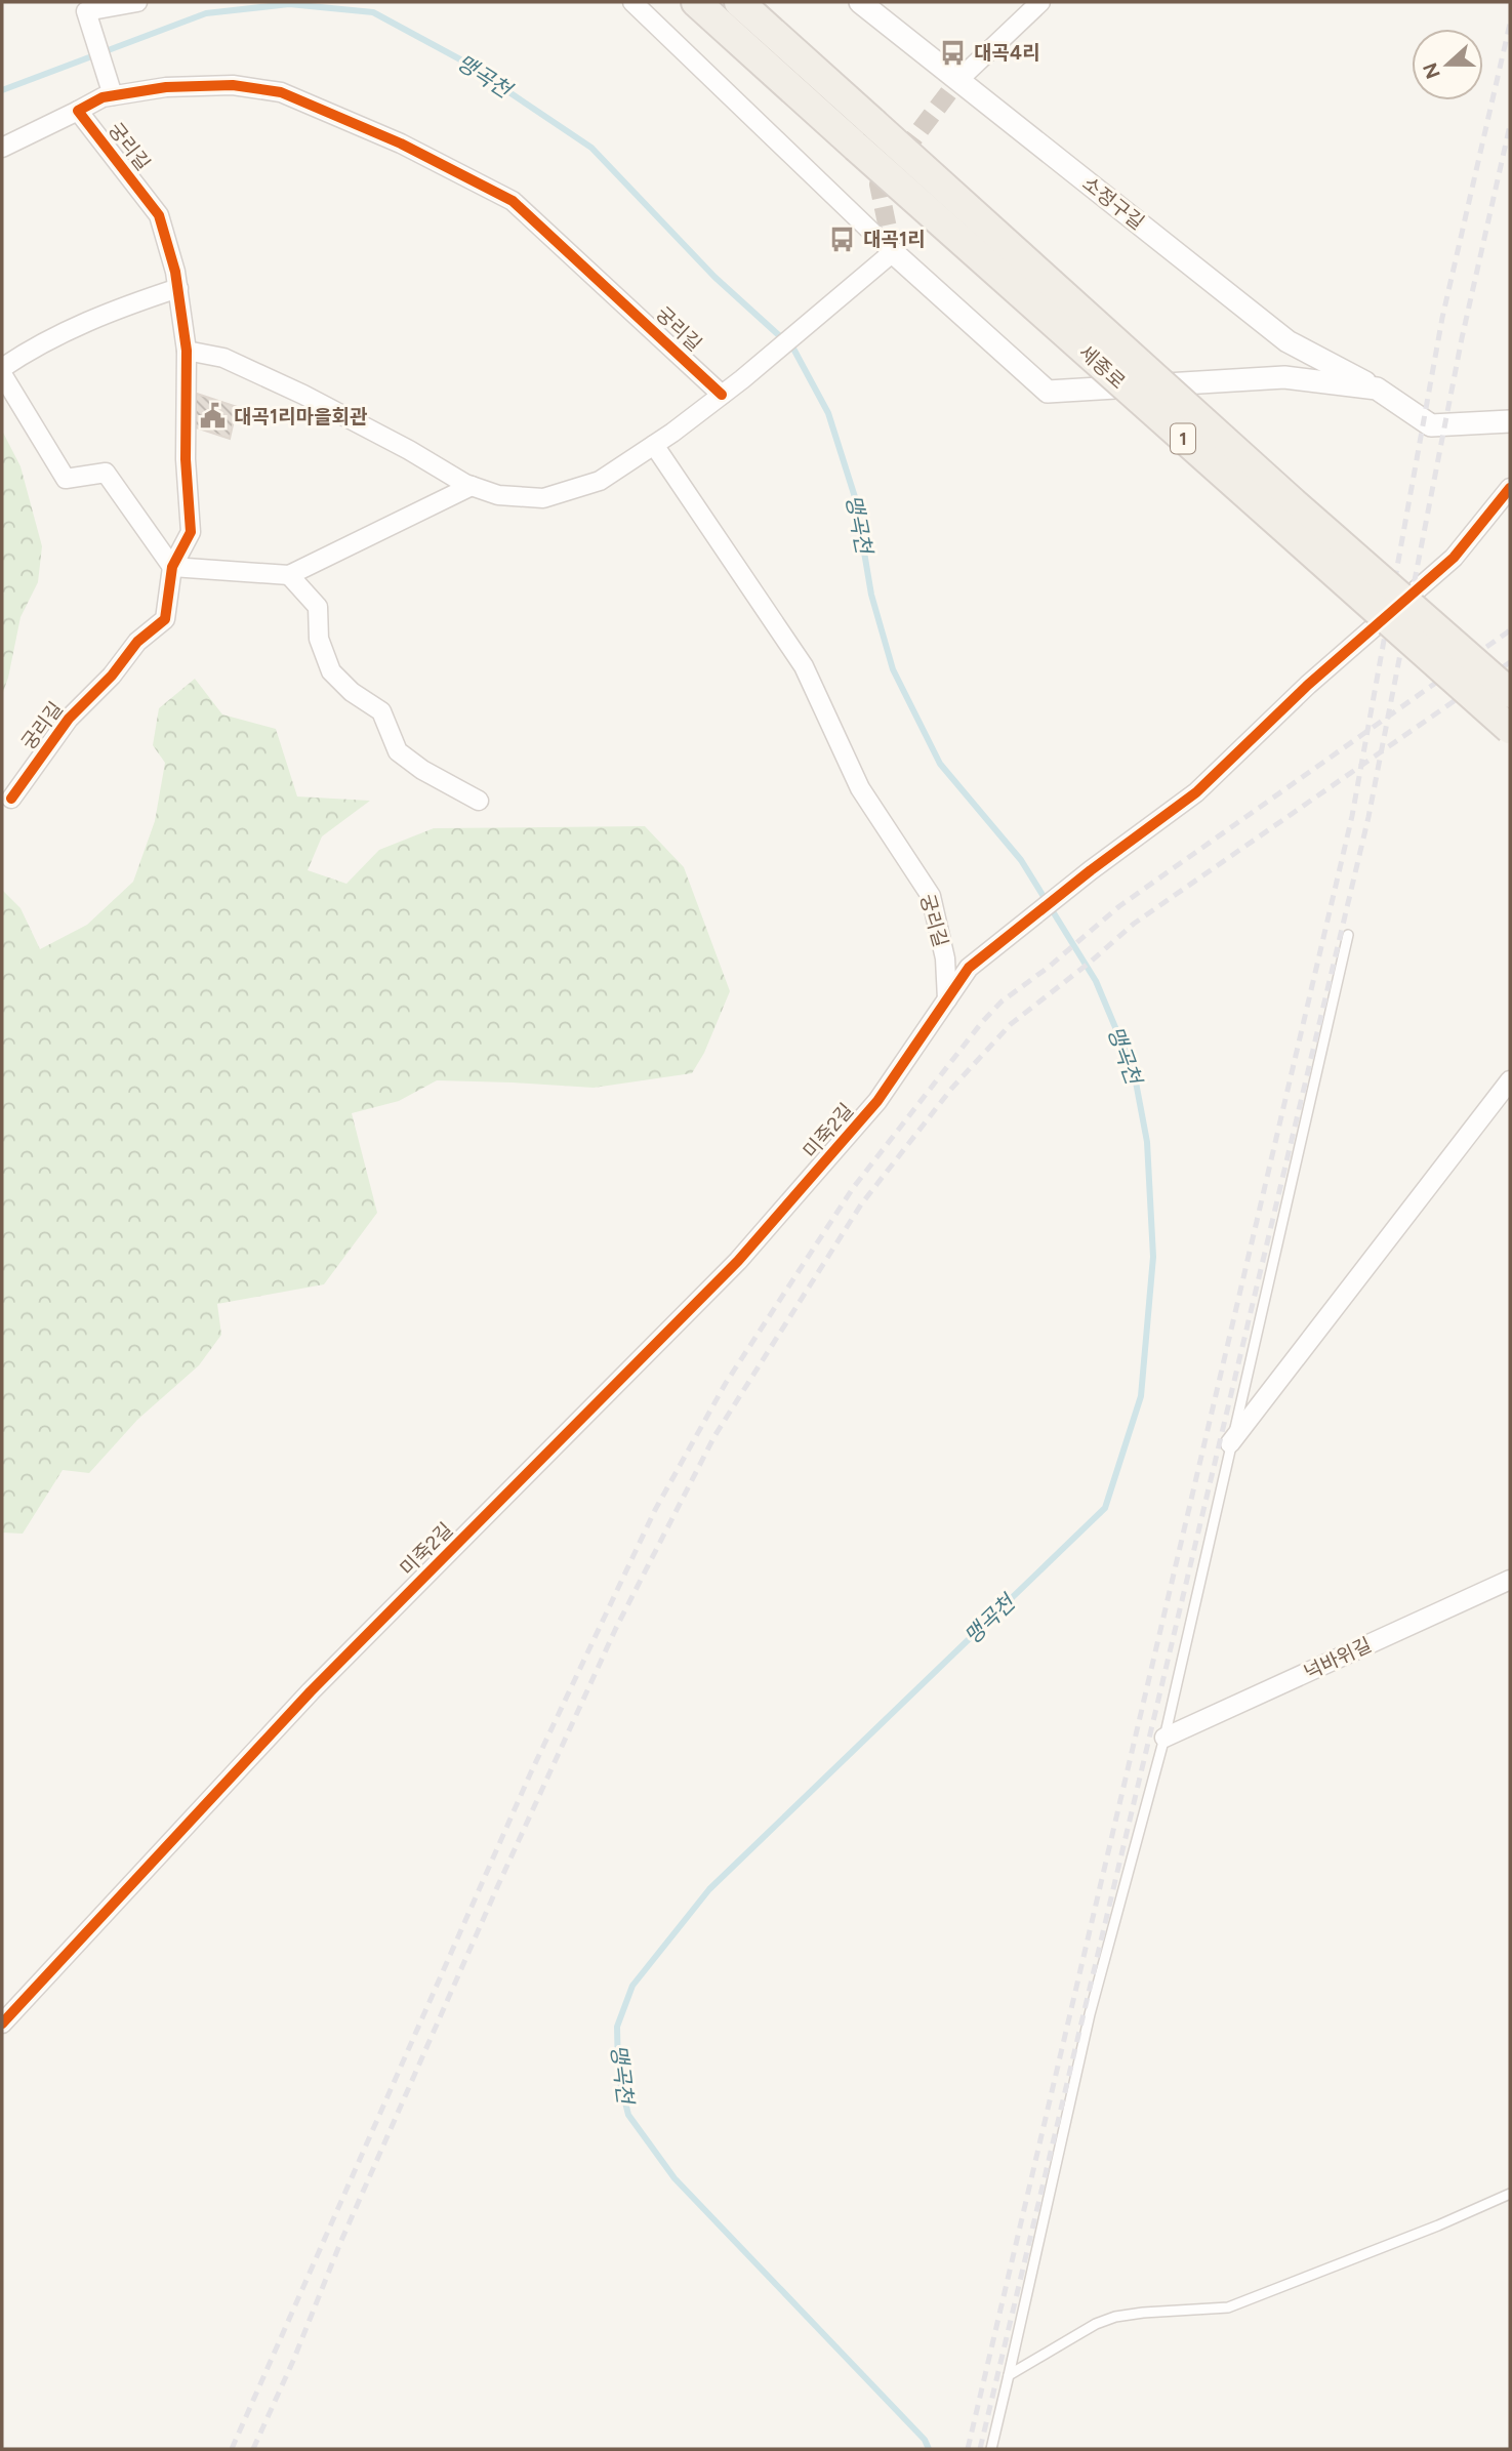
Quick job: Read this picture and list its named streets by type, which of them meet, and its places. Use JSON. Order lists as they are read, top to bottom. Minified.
{"streets":{"main road":["세종로","1"],"street":["궁리길","소정구길","미죽2길","넉바위길"]},"crossings":[["궁리길","미죽2길"]],"water":["맹곡천"],"places":{"bus stop":["대곡4리","대곡1리"],"public building":["대곡1리마을회관"]},"north":"left"}
